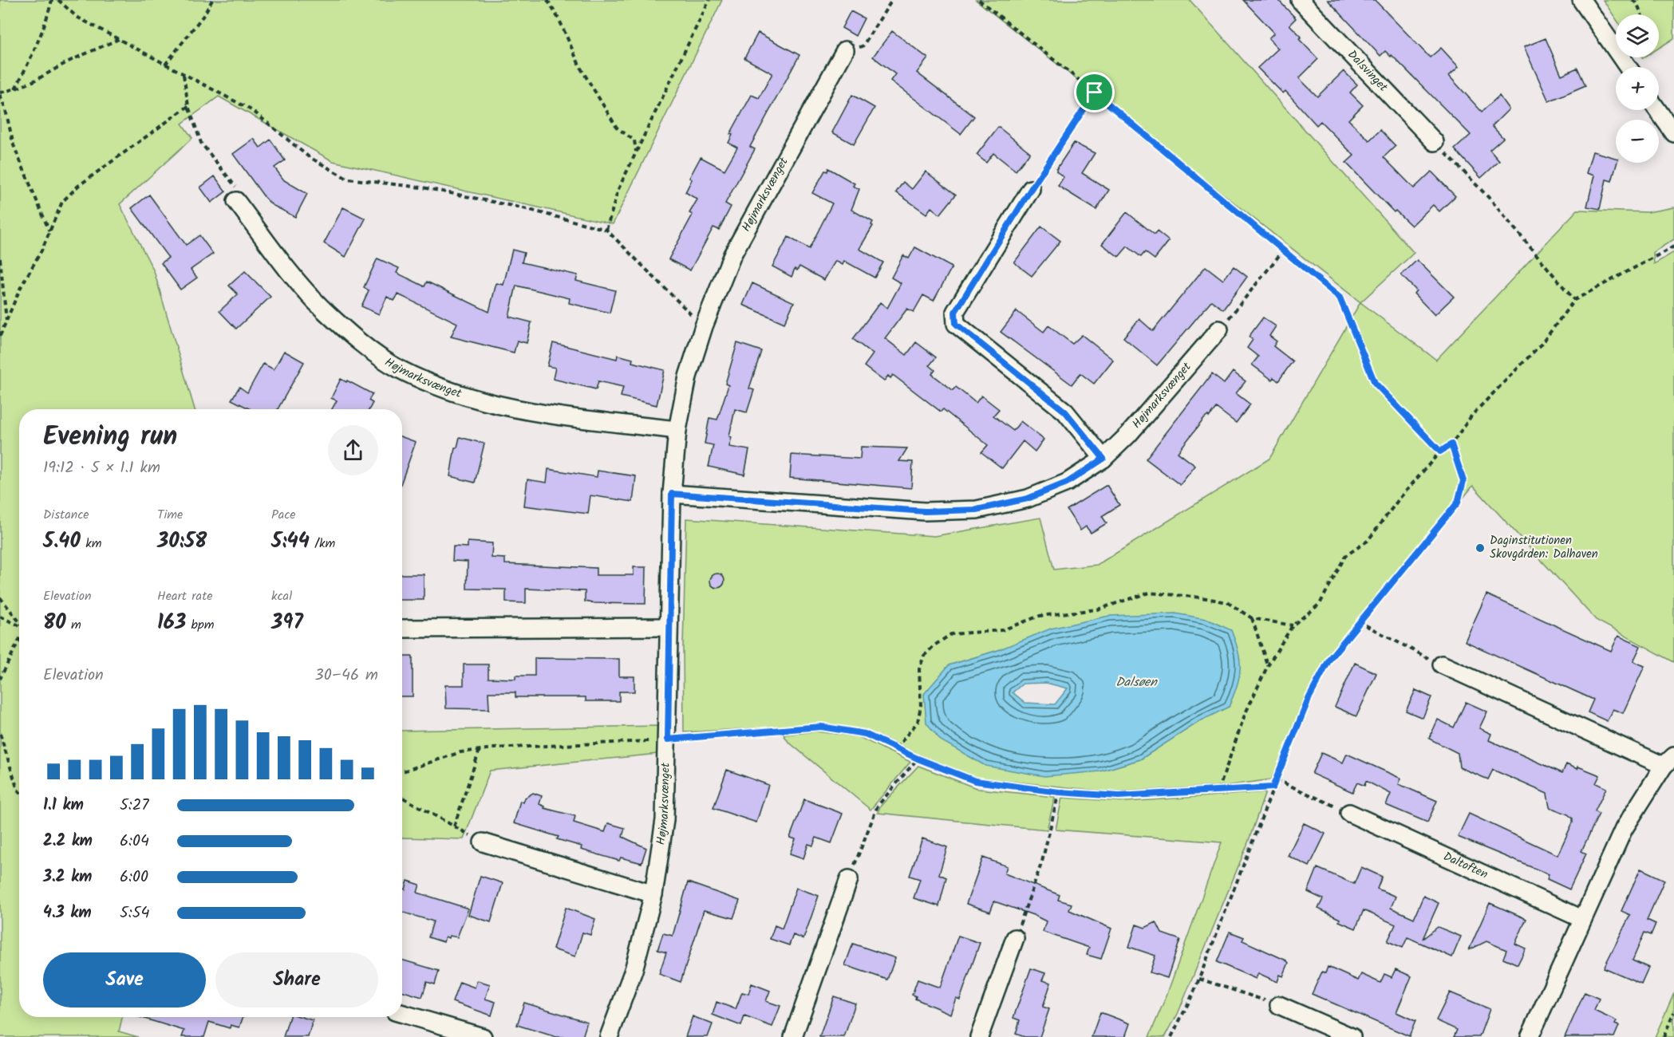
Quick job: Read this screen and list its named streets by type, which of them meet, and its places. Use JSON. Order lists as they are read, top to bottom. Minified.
{"streets":{"street":["Dalsvinget","Højmarksvænget","Daltoften"]},"water":["Dalsøen"],"places":["Daginstitutionen Skovgården: Dalhaven"],"page":{"map_buttons":["+","−"],"heading":["Evening run","19:12 · 5 × 1.1 km"],"stats":[["Distance","5.40 km"],["Time","30:58"],["Pace","5:44 /km"],["Elevation","80 m"],["Heart rate","163 bpm"],["kcal","397"]],"chart":["Elevation","30–46 m"],"list":[{"name":"1.1 km","note":"5:27"},{"name":"2.2 km","note":"6:04"},{"name":"3.2 km","note":"6:00"},{"name":"4.3 km","note":"5:54"}],"buttons":["Save","Share"]}}
